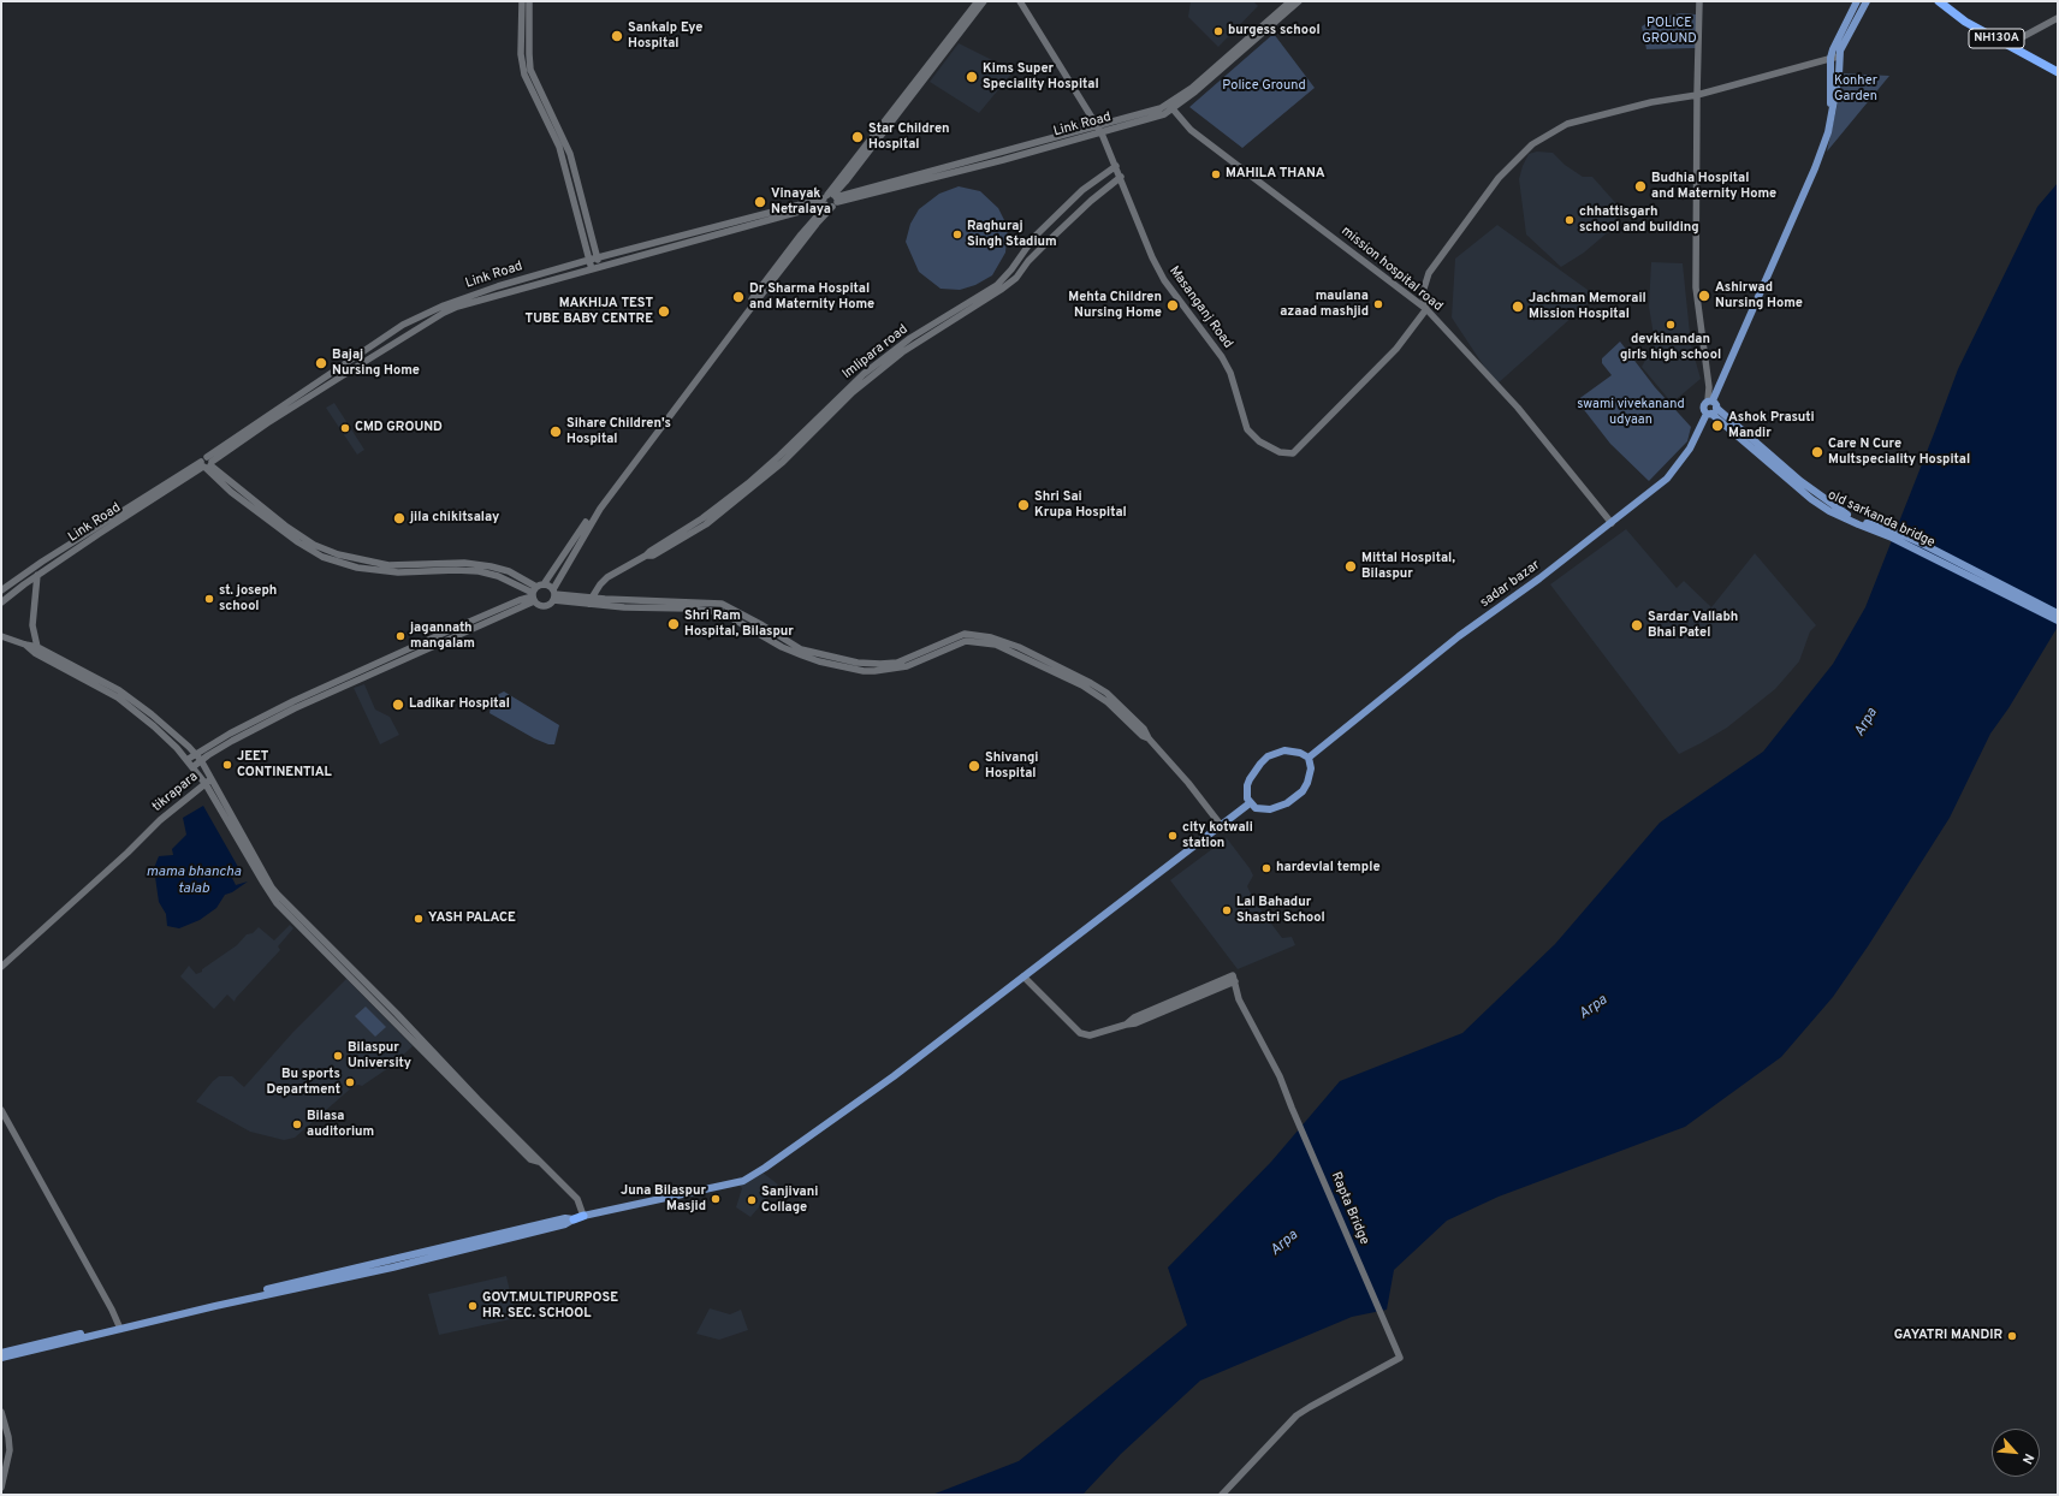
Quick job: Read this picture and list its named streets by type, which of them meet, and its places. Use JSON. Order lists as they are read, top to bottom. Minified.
{"streets":{"highway":["NH130A"],"main road":["old sarkanda bridge","sadar bazar"],"street":["Link Road","mission hospital road","Masanganj Road","Imlipara road","tikrapara","Rapta Bridge"]},"crossings":[["Link Road","mission hospital road"],["Link Road","Masanganj Road"],["mission hospital road","Masanganj Road"],["mission hospital road","sadar bazar"],["Masanganj Road","Imlipara road"],["old sarkanda bridge","sadar bazar"]],"water":["Arpa","mama bhancha talab"],"parks":["POLICE GROUND","Konher Garden","Police Ground","swami vivekanand udyaan"],"places":["burgess school","Sankalp Eye Hospital","Kims Super Speciality Hospital","Star Children Hospital","MAHILA THANA","Budhia Hospital and Maternity Home","Vinayak Netralaya","chhattisgarh school and building","Raghuraj Singh Stadium","Ashirwad Nursing Home","Dr Sharma Hospital and Maternity Home","maulana azaad mashjid","Mehta Children Nursing Home","Jachman Memorail Mission Hospital","MAKHIJA TEST TUBE BABY CENTRE","devkinandan girls high school","Bajaj Nursing Home","Ashok Prasuti Mandir","CMD GROUND","Sihare Children's Hospital","Care N Cure Multspeciality Hospital","Shri Sai Krupa Hospital","jila chikitsalay","Mittal Hospital, Bilaspur","st. joseph school","Shri Ram Hospital, Bilaspur","Sardar Vallabh Bhai Patel","jagannath mangalam","Ladikar Hospital","JEET CONTINENTIAL","Shivangi Hospital","city kotwali station","hardevlal temple","Lal Bahadur Shastri School","YASH PALACE","Bilaspur University","Bu sports Department","Bilasa auditorium","Juna Bilaspur Masjid","Sanjivani Collage","GOVT.MULTIPURPOSE HR. SEC. SCHOOL","GAYATRI MANDIR"],"north":"bottom right"}
